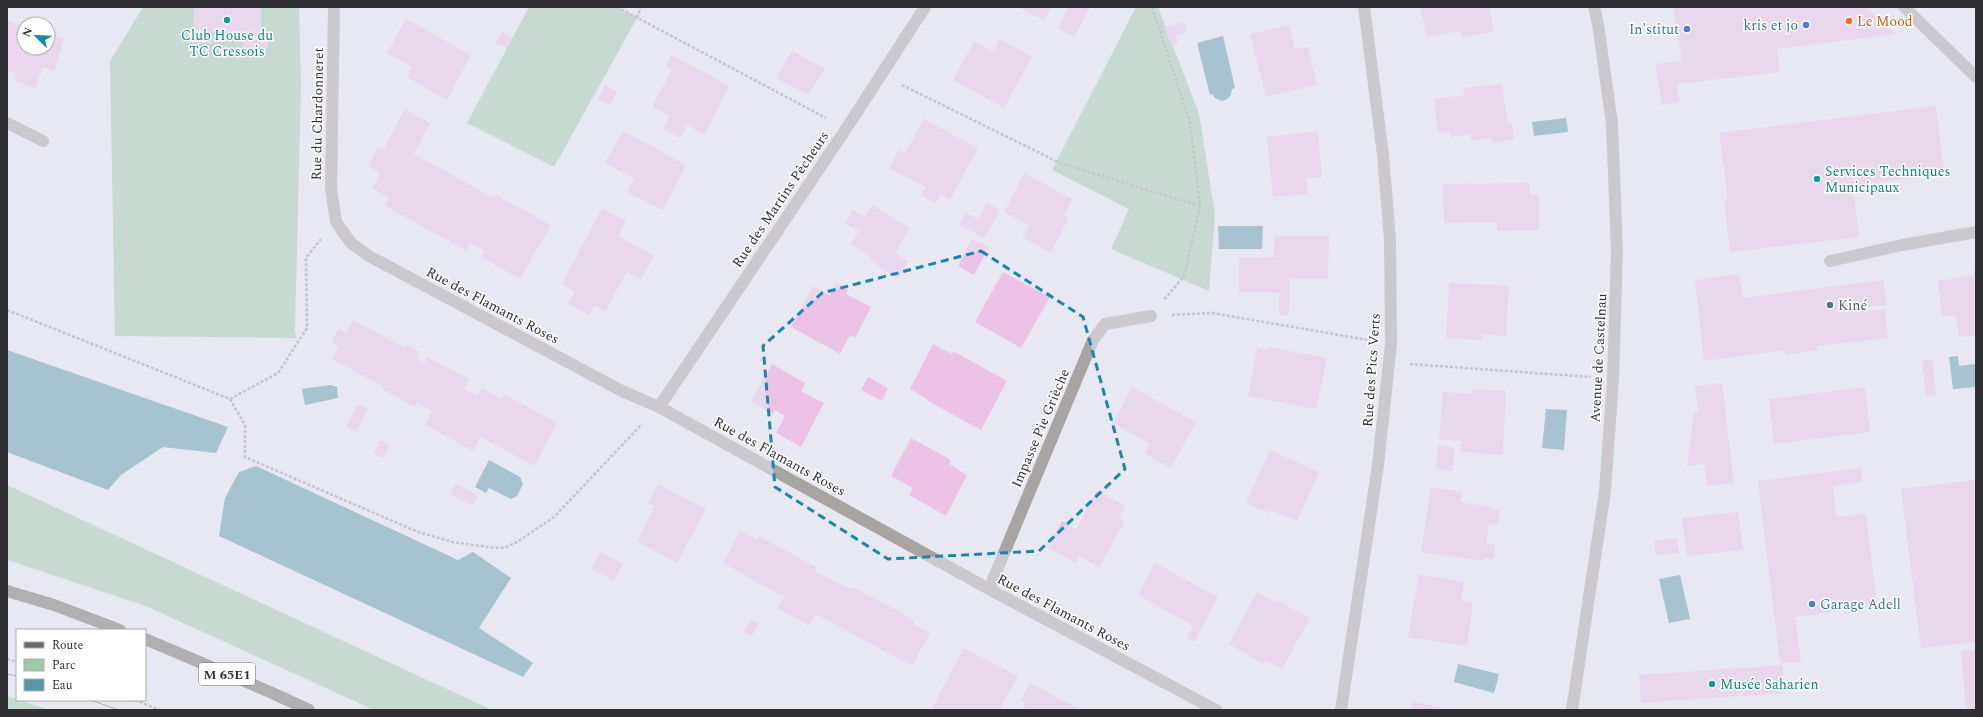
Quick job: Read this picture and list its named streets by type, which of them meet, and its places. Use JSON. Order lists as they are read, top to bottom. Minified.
{"streets":{"main road":["M 65E1"],"street":["Rue du Chardonneret","Rue des Martins Pêcheurs","Rue des Flamants Roses","Avenue de Castelnau","Rue des Pics Verts","Impasse Pie Grièche"]},"crossings":[["Rue du Chardonneret","Rue des Flamants Roses"],["Rue des Martins Pêcheurs","Rue des Flamants Roses"],["Rue des Flamants Roses","Impasse Pie Grièche"]],"places":["Club House du TC Cressois","Le Mood","kris et jo","In'stitut","Services Techniques Municipaux","Kiné","Garage Adell","Musée Saharien"],"legend":["Route","Parc","Eau"],"north":"top left"}
